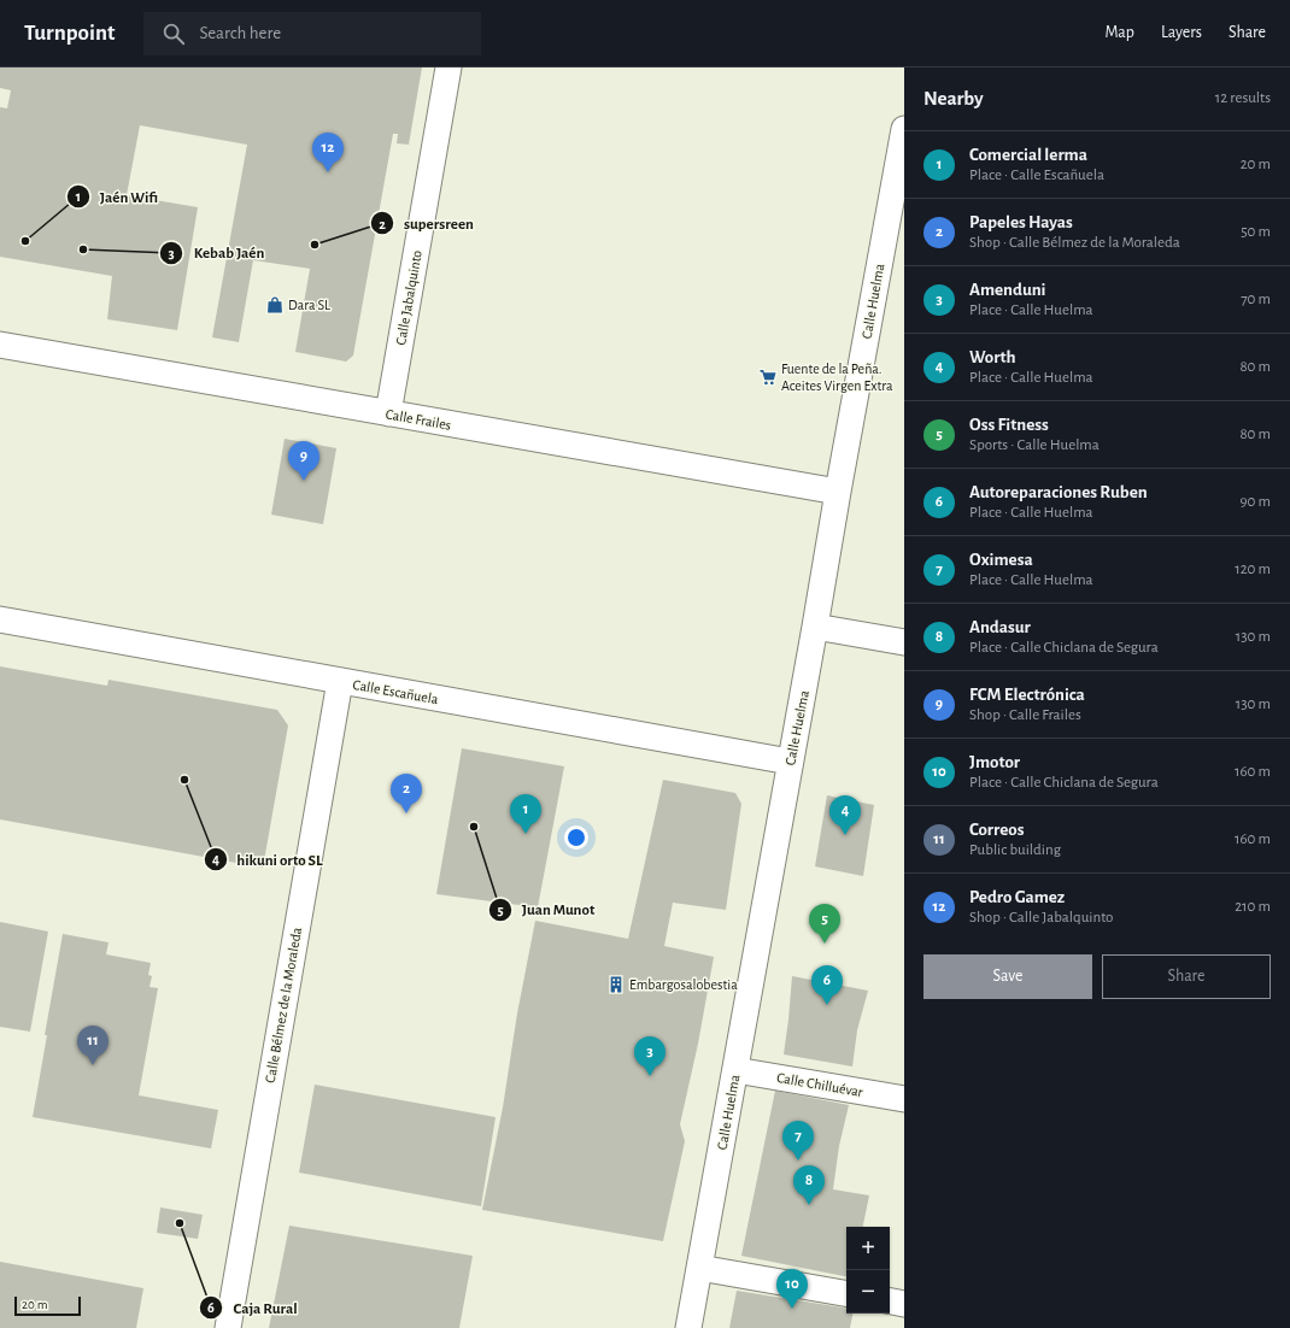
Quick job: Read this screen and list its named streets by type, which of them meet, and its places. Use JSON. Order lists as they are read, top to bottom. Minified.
{"streets":{"street":["Calle Jabalquinto","Calle Huelma","Calle Frailes","Calle Escañuela","Calle Bélmez de la Moraleda","Calle Chilluévar"]},"crossings":[["Calle Jabalquinto","Calle Frailes"],["Calle Huelma","Calle Frailes"],["Calle Huelma","Calle Escañuela"],["Calle Huelma","Calle Chilluévar"],["Calle Escañuela","Calle Bélmez de la Moraleda"]],"places":{"other":["Jaén Wifi","supersreen","Kebab Jaén","hikuni orto SL","Juan Munot","Caja Rural"],"shop":["Dara SL"],"supermarket":["Fuente de la Peña. Aceites Virgen Extra"],"building":["Embargosalobestia"]},"scale_bar":"20 m","page":{"header":"Turnpoint","search":"Search here","nav":["Map","Layers","Share"],"heading":["Nearby","12 results"],"list":[{"mark":"1","name":"Comercial lerma","note":"Place · Calle Escañuela","value":"20 m"},{"mark":"2","name":"Papeles Hayas","note":"Shop · Calle Bélmez de la Moraleda","value":"50 m"},{"mark":"3","name":"Amenduni","note":"Place · Calle Huelma","value":"70 m"},{"mark":"4","name":"Worth","note":"Place · Calle Huelma","value":"80 m"},{"mark":"5","name":"Oss Fitness","note":"Sports · Calle Huelma","value":"80 m"},{"mark":"6","name":"Autoreparaciones Ruben","note":"Place · Calle Huelma","value":"90 m"},{"mark":"7","name":"Oximesa","note":"Place · Calle Huelma","value":"120 m"},{"mark":"8","name":"Andasur","note":"Place · Calle Chiclana de Segura","value":"130 m"},{"mark":"9","name":"FCM Electrónica","note":"Shop · Calle Frailes","value":"130 m"},{"mark":"10","name":"Jmotor","note":"Place · Calle Chiclana de Segura","value":"160 m"},{"mark":"11","name":"Correos","note":"Public building","value":"160 m"},{"mark":"12","name":"Pedro Gamez","note":"Shop · Calle Jabalquinto","value":"210 m"}],"pins":["12","9","2","1","4","5","6","11","3","7","8","10"],"buttons":["Save","Share"],"map_buttons":["+","−"],"scale":"20 m"}}
